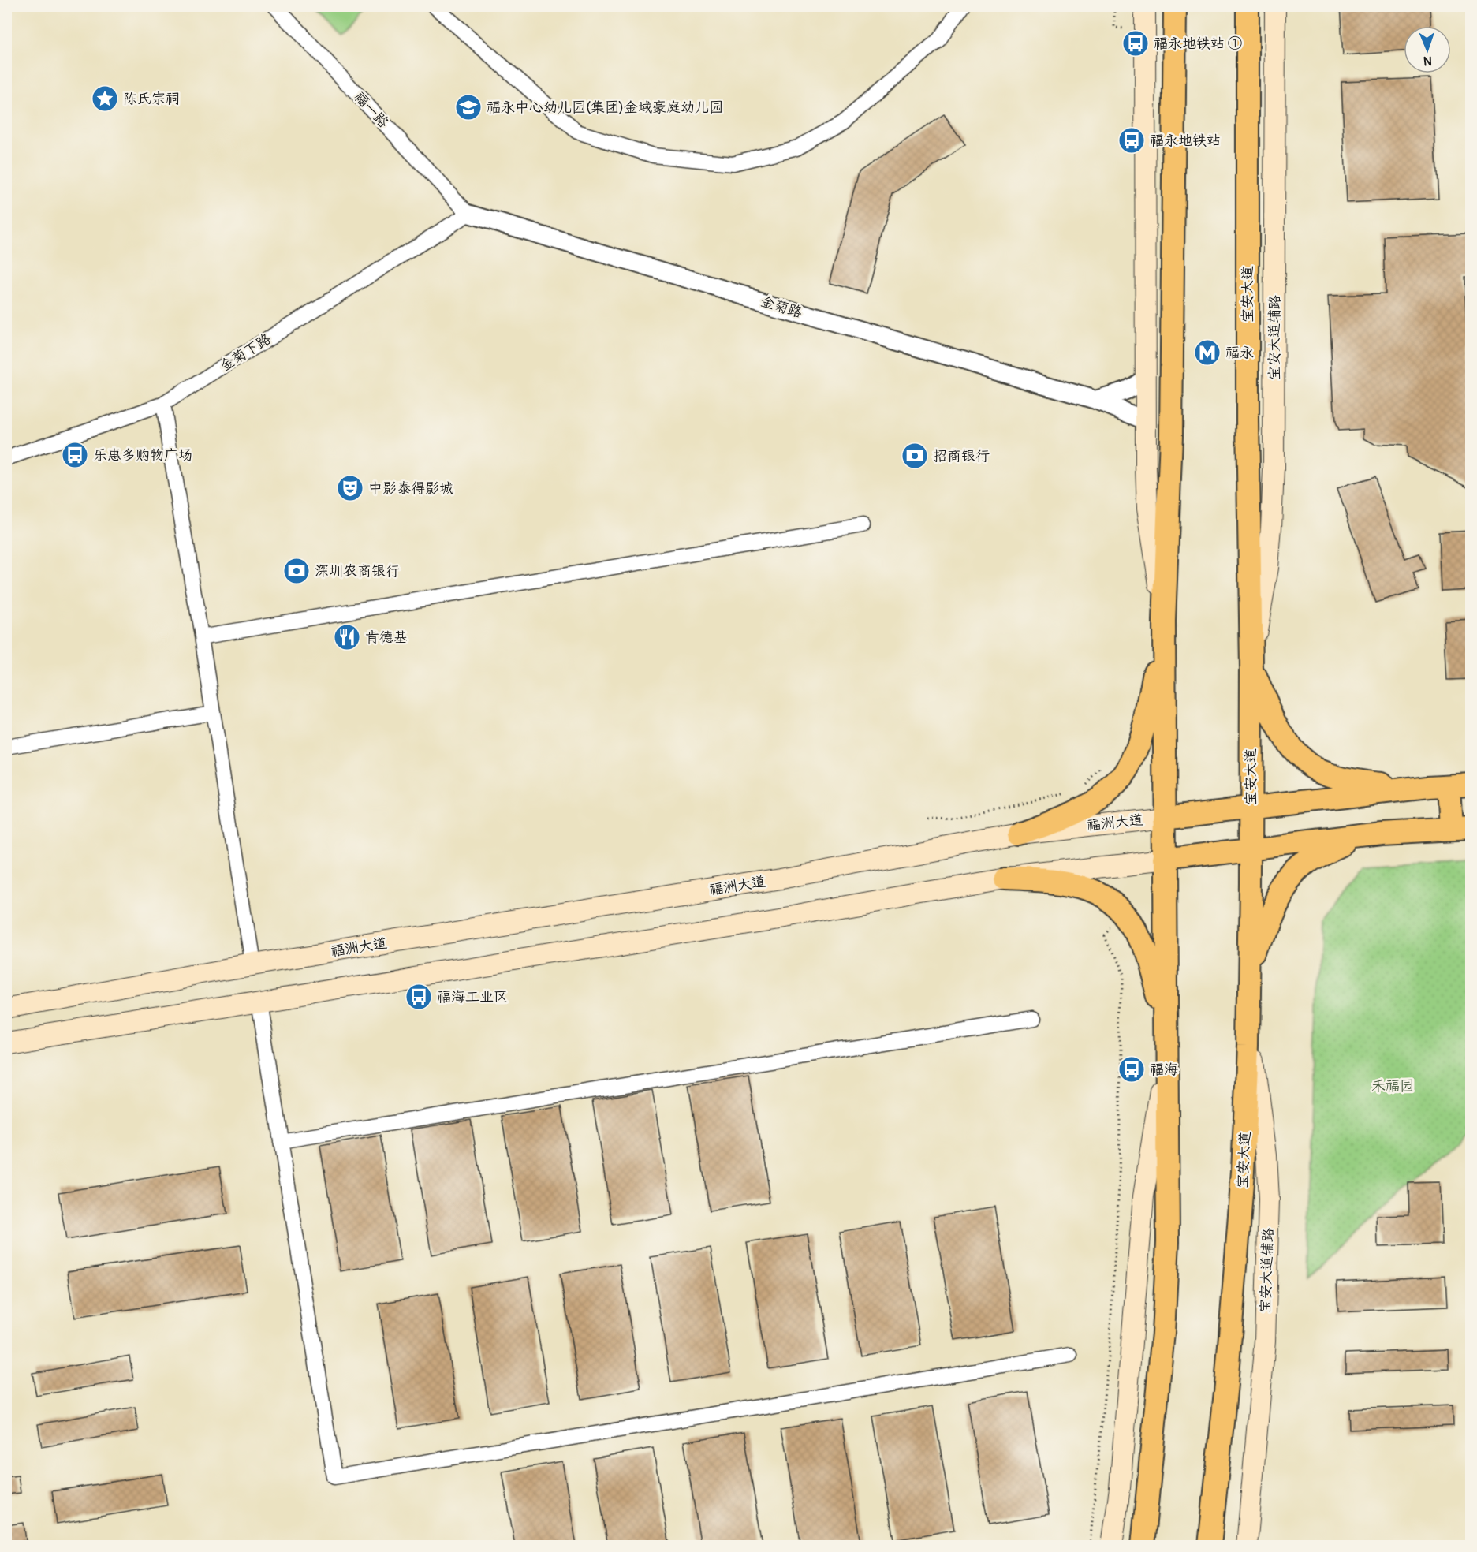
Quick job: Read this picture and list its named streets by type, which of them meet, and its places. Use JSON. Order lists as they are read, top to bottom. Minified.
{"streets":{"main road":["宝安大道","宝安大道辅路","福洲大道"],"street":["福一路","金菊路","金菊下路"]},"crossings":[["福一路","金菊路"],["福一路","金菊下路"],["宝安大道","宝安大道辅路"],["宝安大道","福洲大道"],["金菊路","金菊下路"]],"parks":["禾福园"],"places":{"bus stop":["福永地铁站 ①","福永地铁站","乐惠多购物广场","福海工业区","福海"],"place":["陈氏宗祠"],"school or university":["福永中心幼儿园(集团)金域豪庭幼儿园"],"metro station":["福永"],"bank":["招商银行","深圳农商银行"],"theatre":["中影泰得影城"],"restaurant":["肯德基"]},"north":"bottom"}
